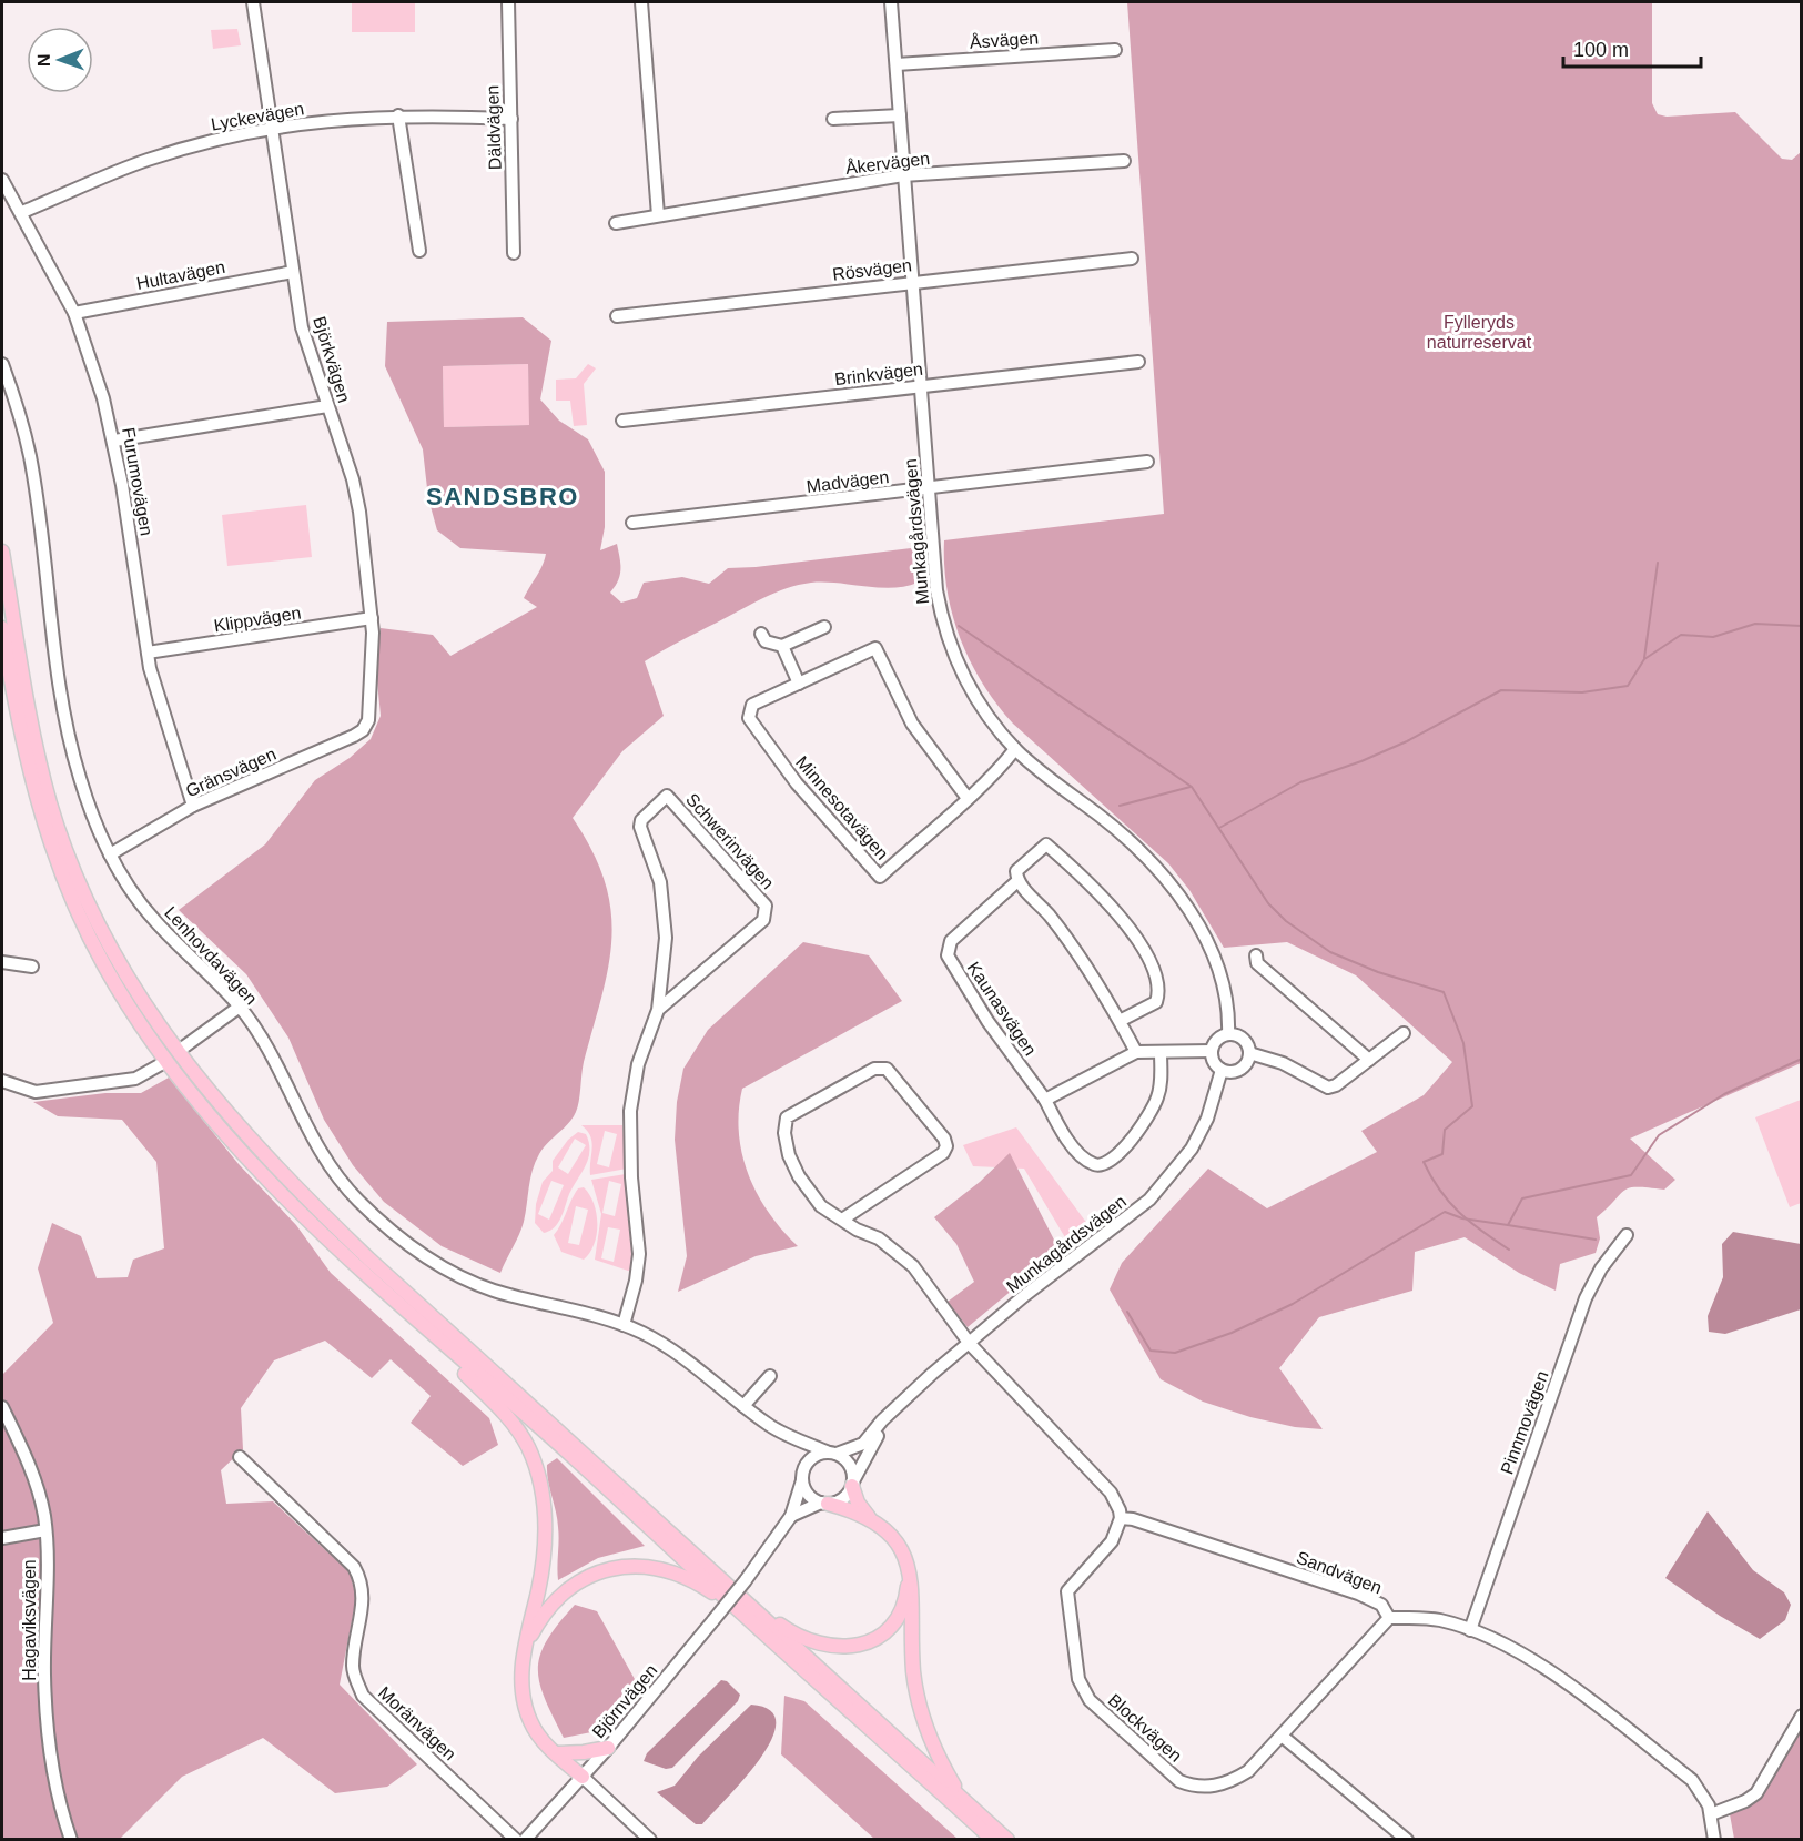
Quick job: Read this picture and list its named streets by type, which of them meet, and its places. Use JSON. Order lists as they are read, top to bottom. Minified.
{"streets":{"street":["Åsvägen","Lyckevägen","Däldvägen","Åkervägen","Rösvägen","Hultavägen","Björkvägen","Brinkvägen","Furumovägen","Madvägen","Munkagårdsvägen","Klippvägen","Gränsvägen","Minnesotavägen","Schwerinvägen","Lenhovdavägen","Kaunasvägen","Pinnmovägen","Sandvägen","Hagaviksvägen","Björnvägen","Moränvägen","Blockvägen"]},"crossings":[["Åsvägen","Munkagårdsvägen"],["Lyckevägen","Däldvägen"],["Lyckevägen","Björkvägen"],["Lyckevägen","Furumovägen"],["Åkervägen","Munkagårdsvägen"],["Rösvägen","Munkagårdsvägen"],["Hultavägen","Björkvägen"],["Hultavägen","Furumovägen"],["Björkvägen","Klippvägen"],["Björkvägen","Gränsvägen"],["Brinkvägen","Munkagårdsvägen"],["Furumovägen","Klippvägen"],["Furumovägen","Gränsvägen"],["Madvägen","Munkagårdsvägen"],["Munkagårdsvägen","Minnesotavägen"],["Munkagårdsvägen","Lenhovdavägen"],["Gränsvägen","Lenhovdavägen"],["Schwerinvägen","Lenhovdavägen"],["Pinnmovägen","Sandvägen"],["Sandvägen","Blockvägen"]],"districts":["SANDSBRO"],"parks":["Fylleryds naturreservat"],"scale_bar":"100 m","north":"left"}
